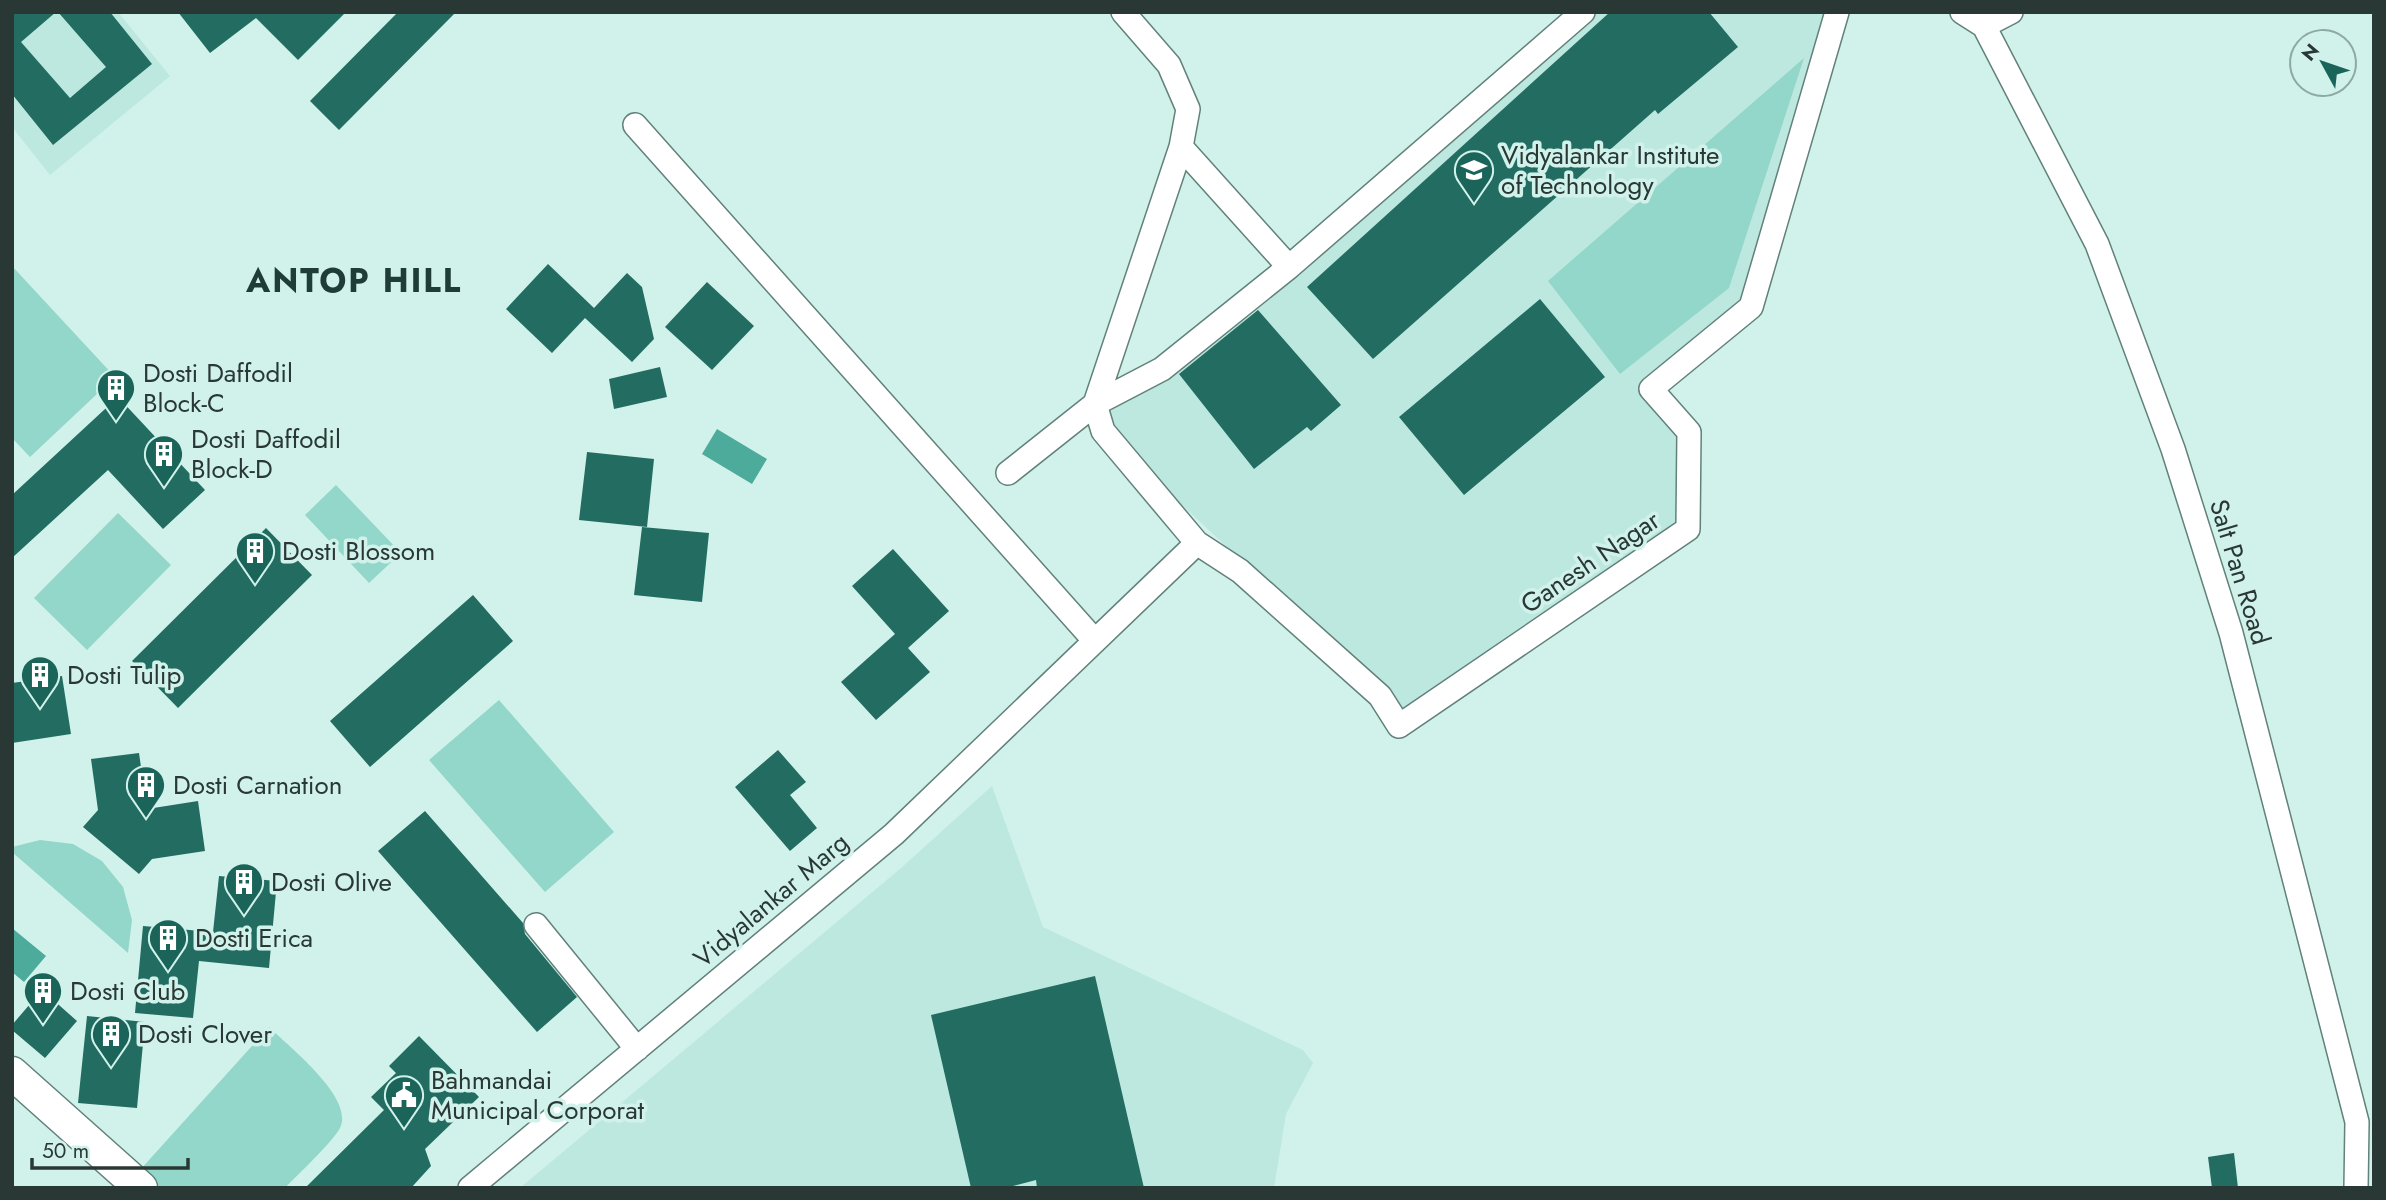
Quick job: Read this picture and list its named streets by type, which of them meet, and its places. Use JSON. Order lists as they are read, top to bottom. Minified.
{"streets":{"street":["Ganesh Nagar","Salt Pan Road","Vidyalankar Marg"]},"crossings":[["Ganesh Nagar","Vidyalankar Marg"]],"districts":["ANTOP HILL"],"places":{"school or university":["Vidyalankar Institute of Technology"],"building":["Dosti Daffodil Block-C","Dosti Daffodil Block-D","Dosti Blossom","Dosti Tulip","Dosti Carnation","Dosti Olive","Dosti Erica","Dosti Club","Dosti Clover"],"public building":["Bahmandai Municipal Corporat"]},"scale_bar":"50 m","north":"top left"}
